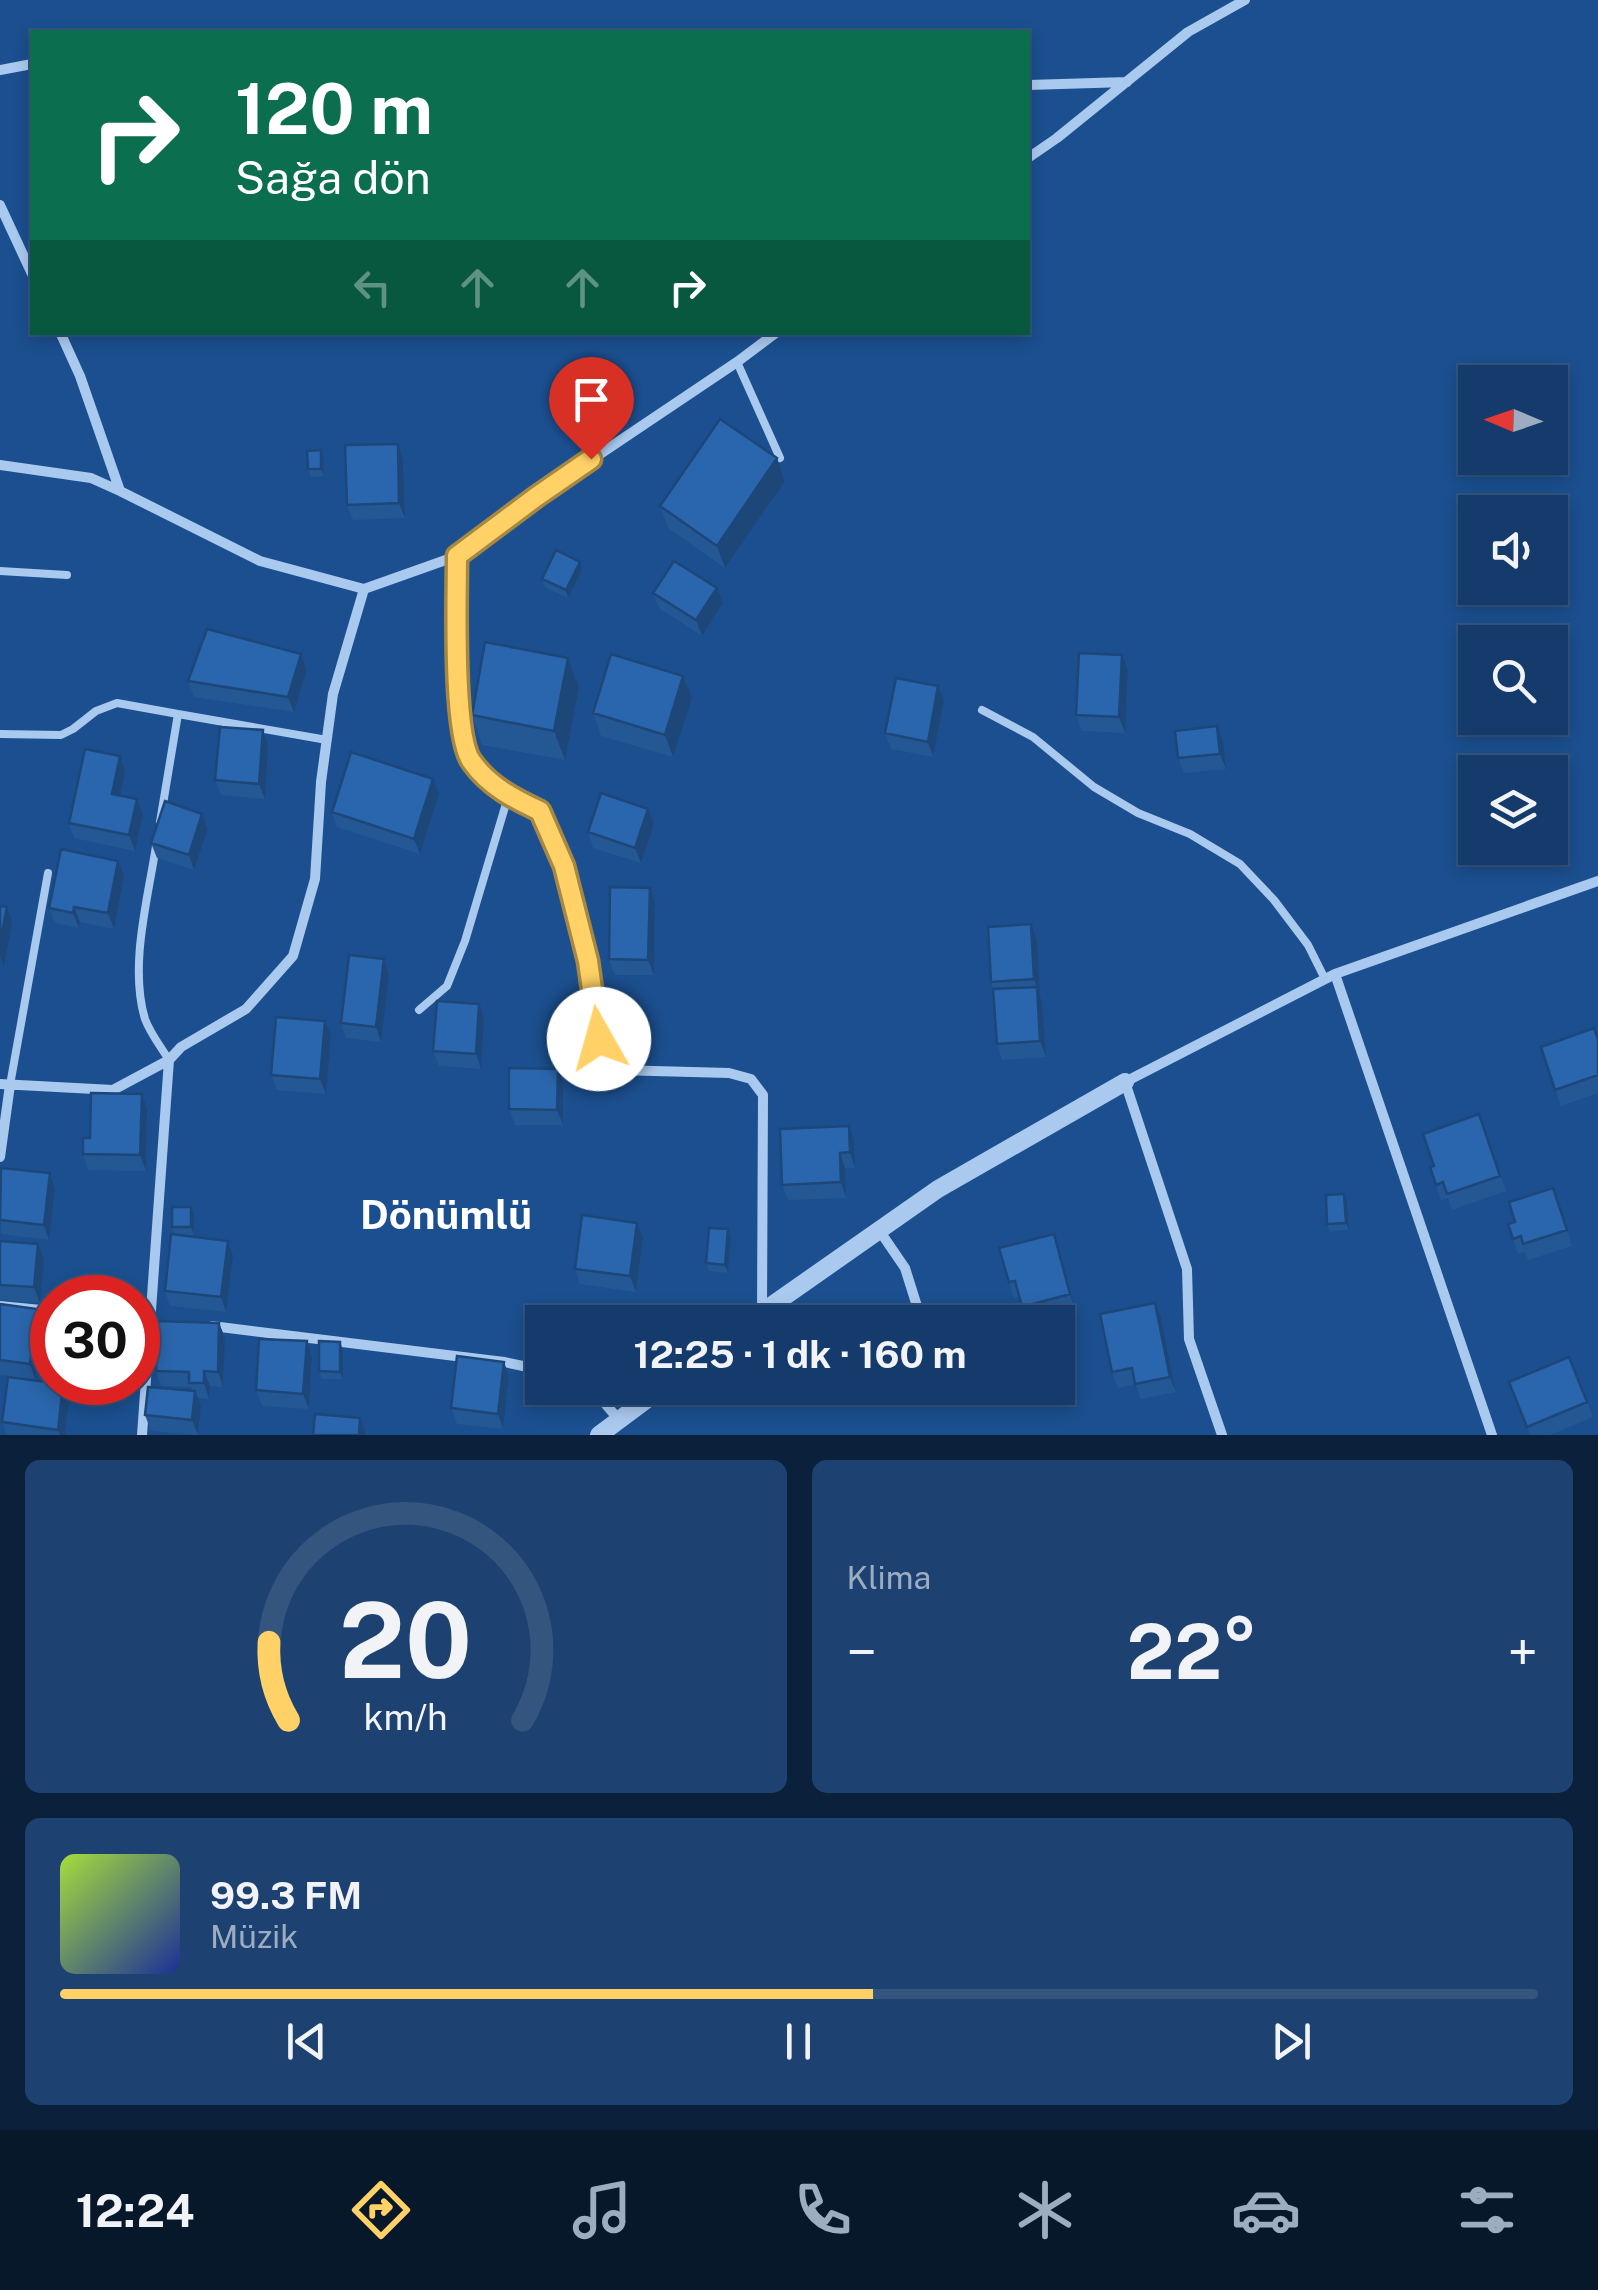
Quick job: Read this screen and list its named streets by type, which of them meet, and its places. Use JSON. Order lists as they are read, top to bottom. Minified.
{"districts":["Dönümlü"],"north":"left","page":{"turn":["120 m","Sağa dön"],"limit":"30","trip":"12:25 · 1 dk · 160 m","tile":"Klima","heat":["−","22°","+"],"song":["99.3 FM","Müzik"],"tabs":"12:24","gauge":["20","km/h"]}}
